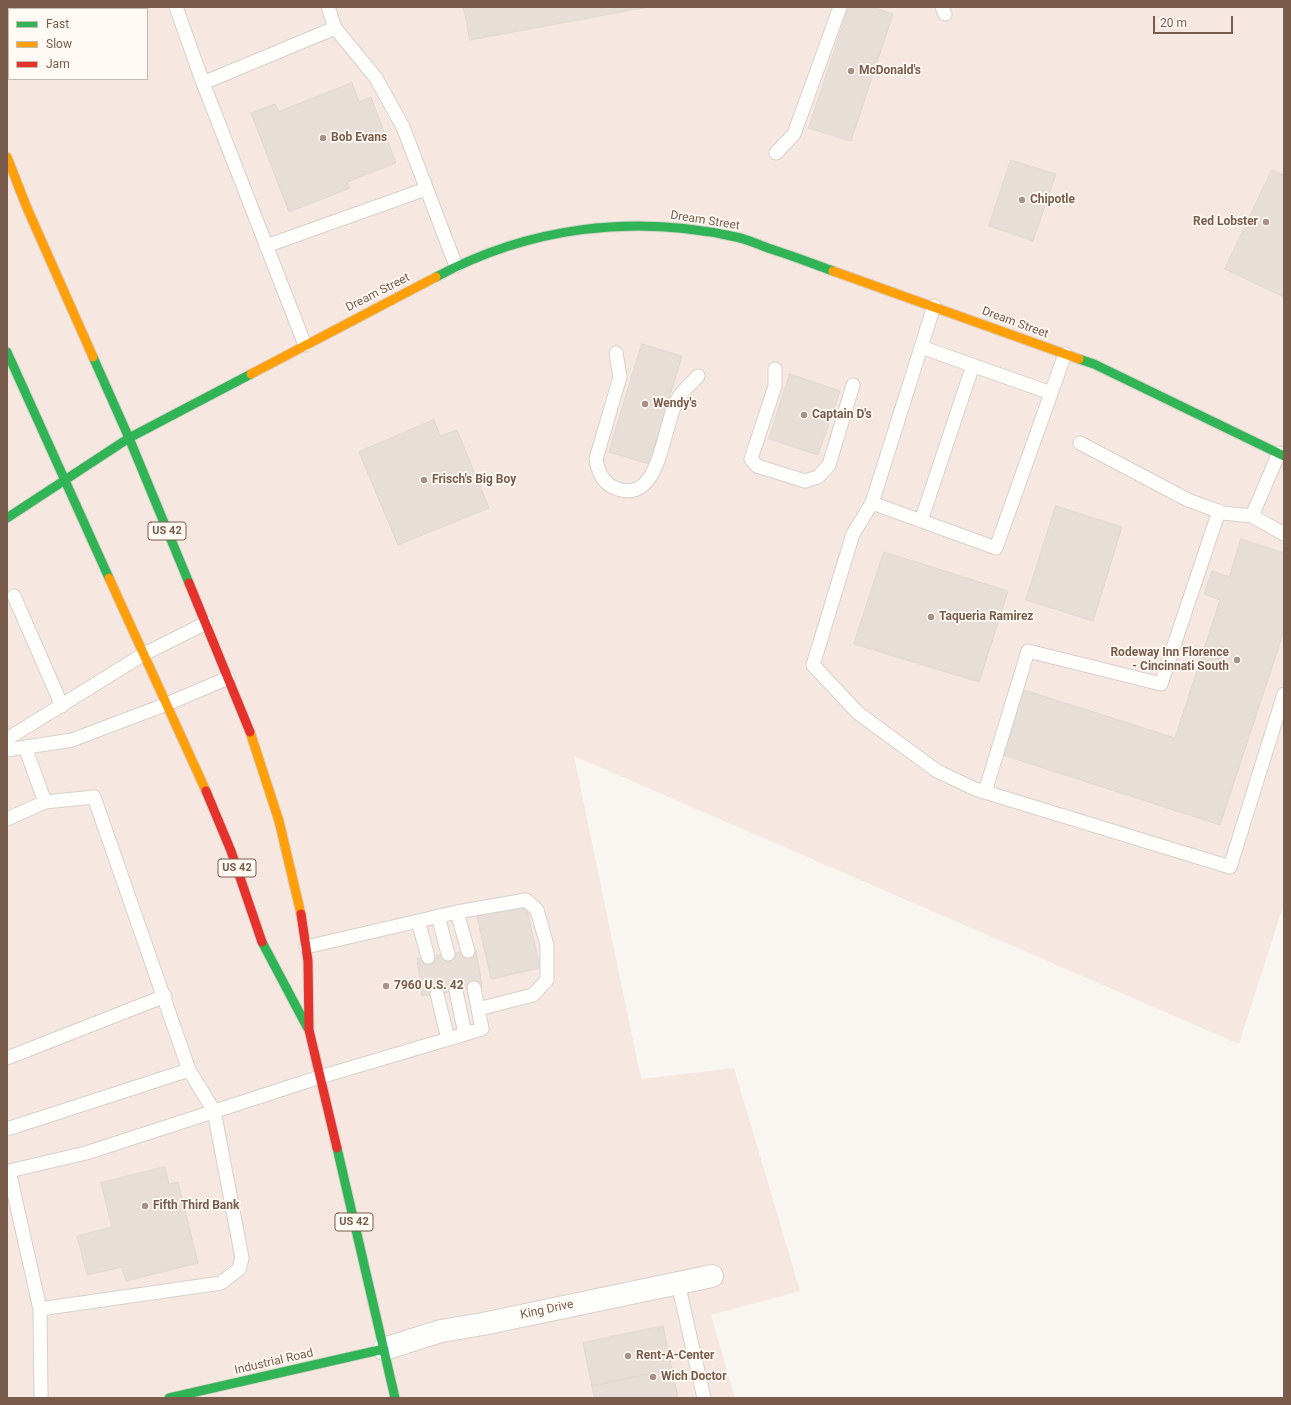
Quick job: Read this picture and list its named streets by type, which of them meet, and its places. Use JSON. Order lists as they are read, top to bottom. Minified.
{"streets":{"main road":["Dream Street","US 42","Industrial Road"],"street":["King Drive"]},"crossings":[["Dream Street","US 42"],["US 42","King Drive"],["US 42","Industrial Road"],["King Drive","Industrial Road"]],"places":["McDonald's","Bob Evans","Chipotle","Red Lobster","Wendy's","Captain D's","Frisch's Big Boy","Taqueria Ramirez","Rodeway Inn Florence - Cincinnati South","7960 U.S. 42","Fifth Third Bank","Rent-A-Center","Wich Doctor"],"legend":["Fast","Slow","Jam"],"scale_bar":"20 m"}
